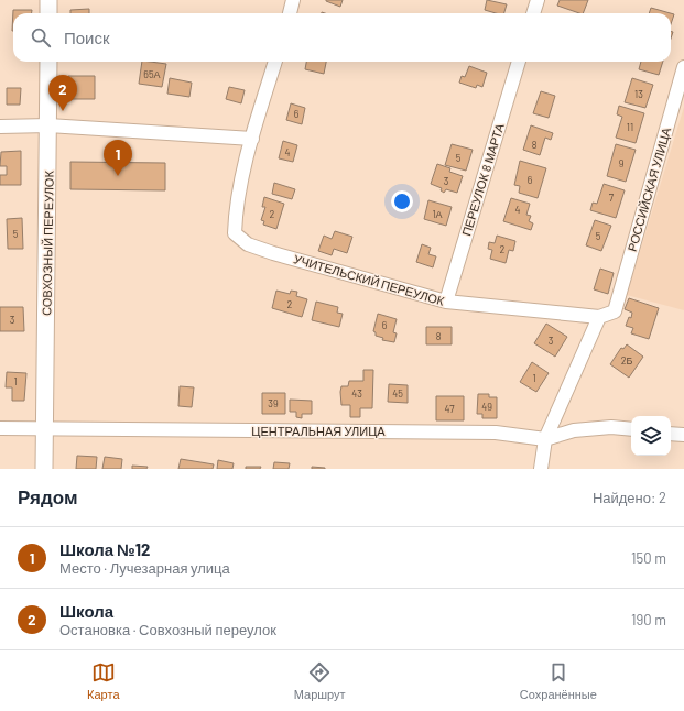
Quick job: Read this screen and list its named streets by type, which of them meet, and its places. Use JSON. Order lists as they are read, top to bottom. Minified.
{"streets":{"street":["ПЕРЕУЛОК 8 МАРТА","РОССИЙСКАЯ УЛИЦА","СОВХОЗНЫЙ ПЕРЕУЛОК","УЧИТЕЛЬСКИЙ ПЕРЕУЛОК","ЦЕНТРАЛЬНАЯ УЛИЦА"]},"crossings":[["ПЕРЕУЛОК 8 МАРТА","УЧИТЕЛЬСКИЙ ПЕРЕУЛОК"],["РОССИЙСКАЯ УЛИЦА","УЧИТЕЛЬСКИЙ ПЕРЕУЛОК"],["СОВХОЗНЫЙ ПЕРЕУЛОК","ЦЕНТРАЛЬНАЯ УЛИЦА"]],"house_numbers":["65А","13","6","11","8","4","5","9","6","3","7","4","2","1А","5","5","2","2","3","6","8","3","2Б","1","1","43","45","39","49","47"],"page":{"search":"Поиск","pins":["2","1"],"heading":["Рядом","Найдено: 2"],"list":[{"mark":"1","name":"Школа №12","note":"Место · Лучезарная улица","value":"150 m"},{"mark":"2","name":"Школа","note":"Остановка · Совхозный переулок","value":"190 m"}],"nav":["Карта","Маршрут","Сохранённые"]}}
